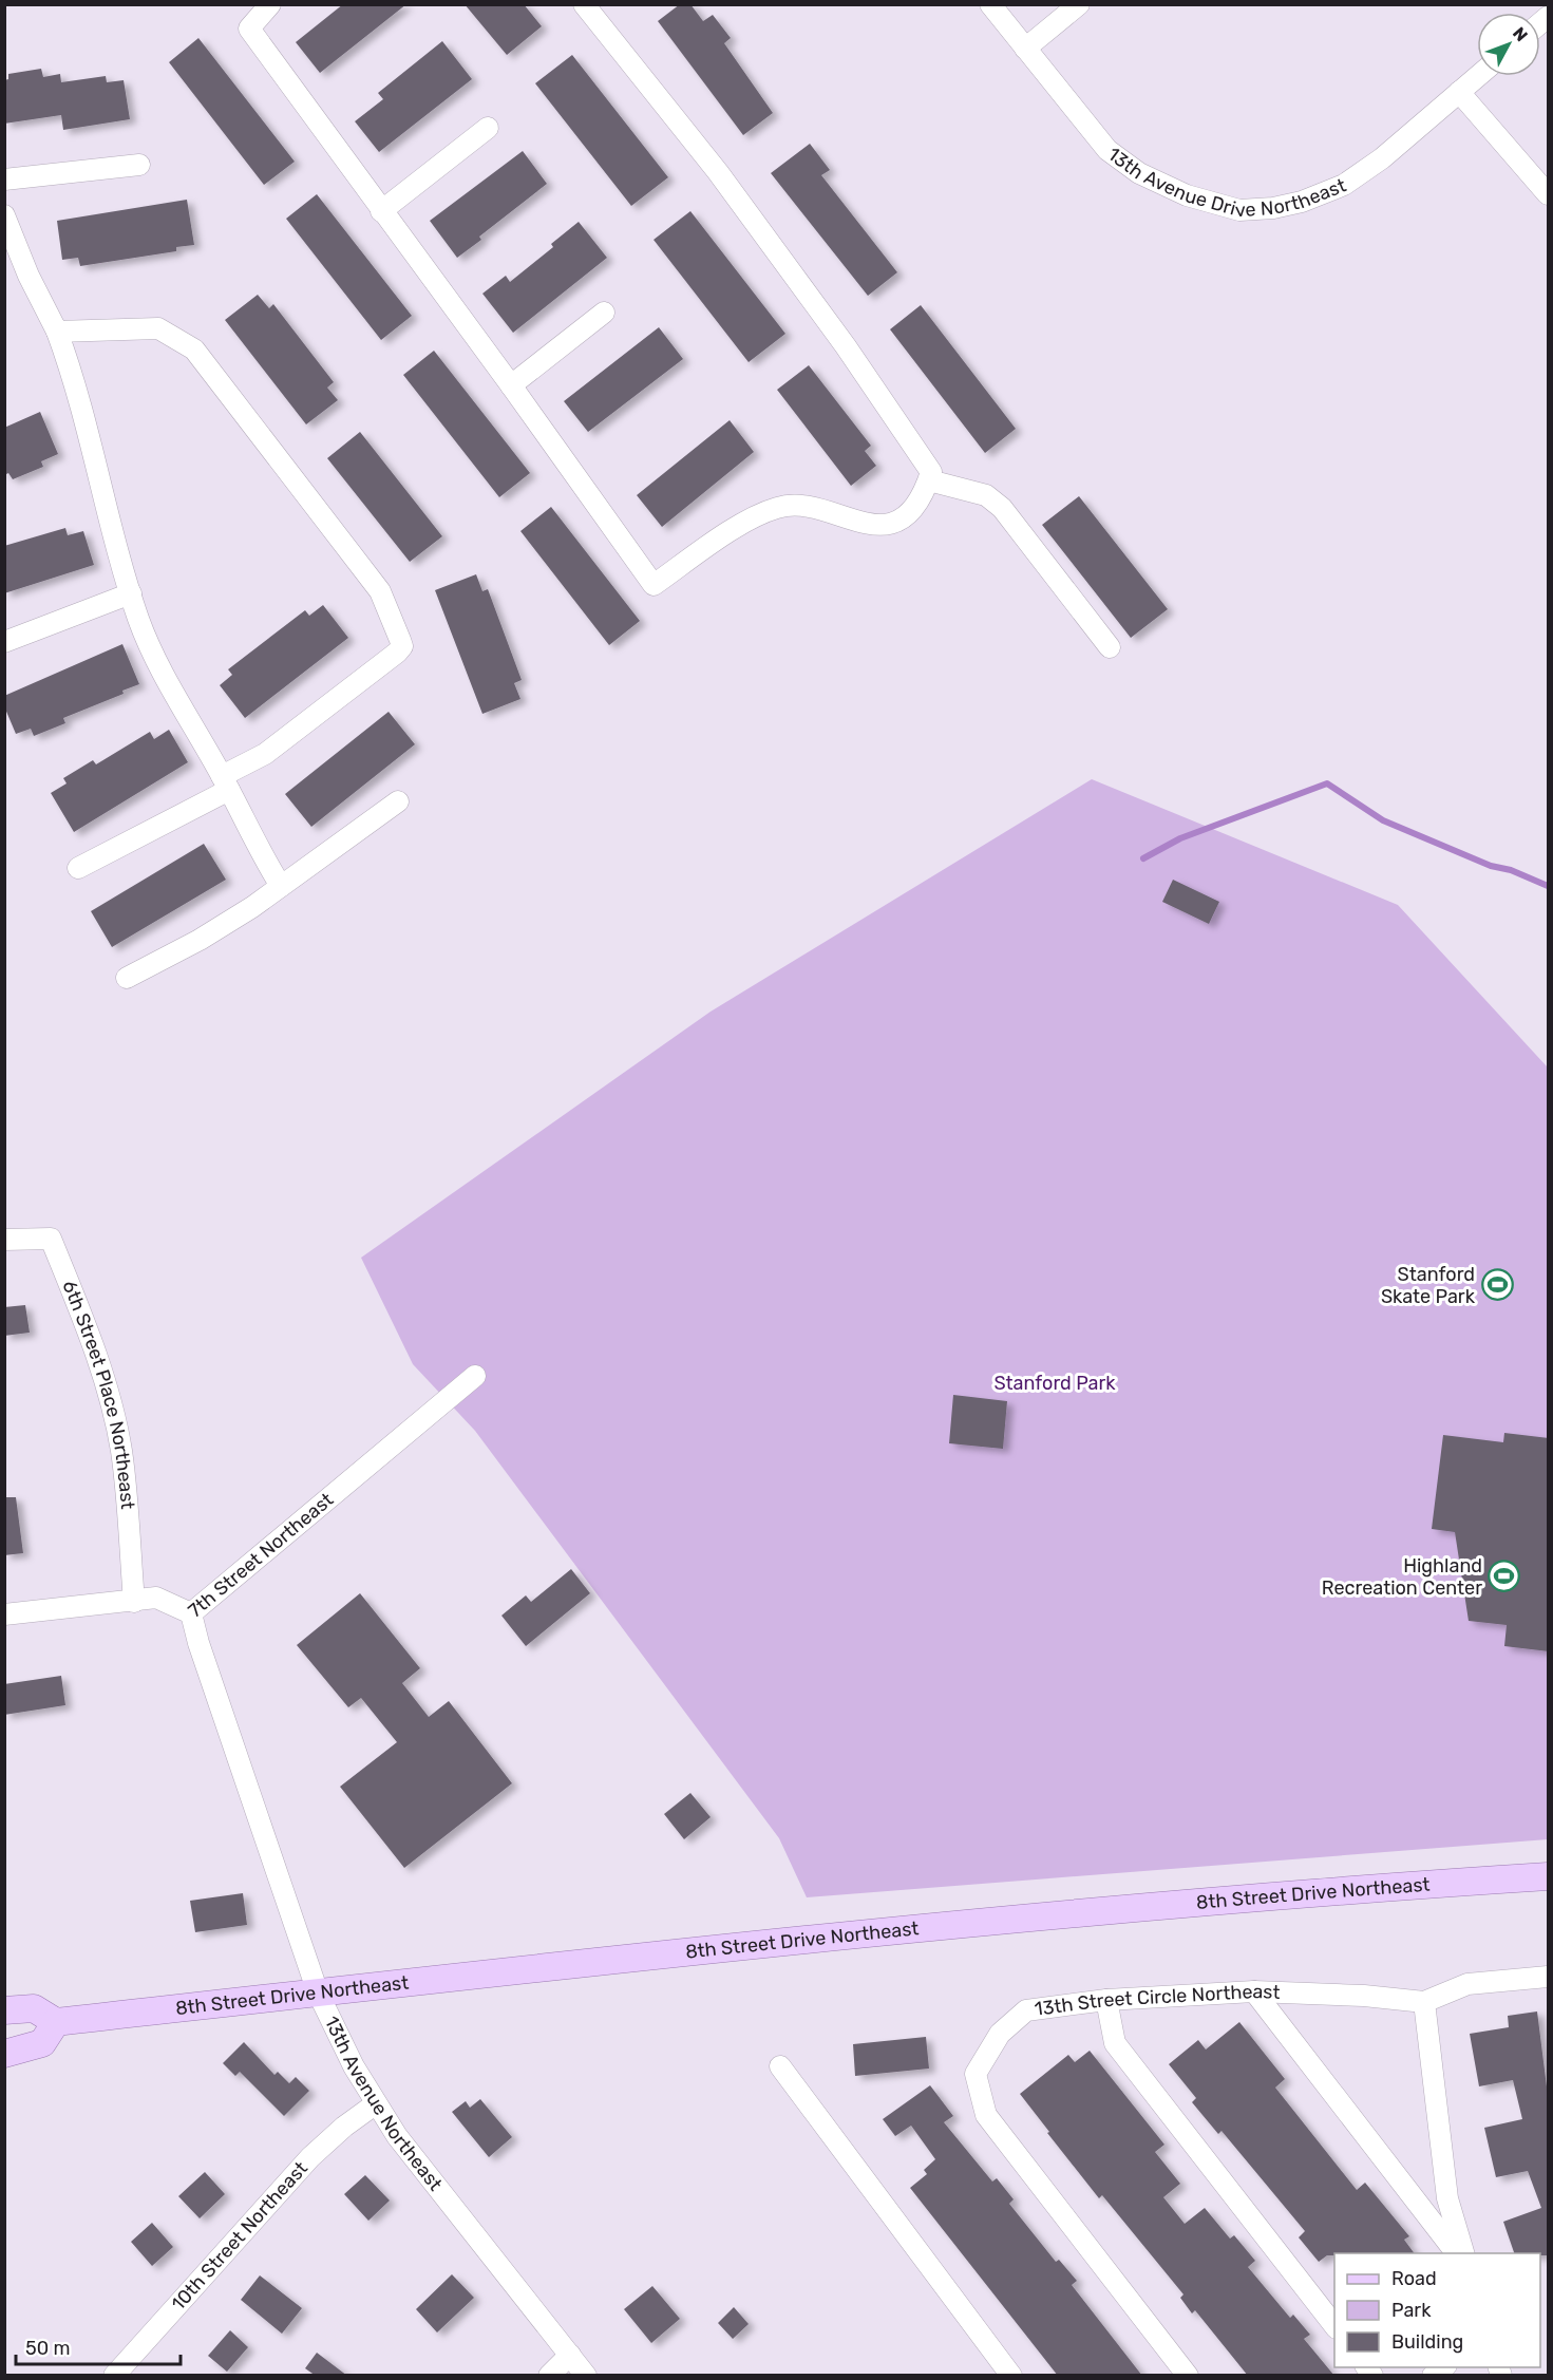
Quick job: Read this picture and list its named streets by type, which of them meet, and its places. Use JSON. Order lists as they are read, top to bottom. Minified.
{"streets":{"main road":["8th Street Drive Northeast"],"street":["13th Avenue Drive Northeast","6th Street Place Northeast","7th Street Northeast","13th Street Circle Northeast","13th Avenue Northeast","10th Street Northeast"]},"crossings":[["6th Street Place Northeast","7th Street Northeast"],["7th Street Northeast","13th Avenue Northeast"],["8th Street Drive Northeast","13th Avenue Northeast"],["13th Avenue Northeast","10th Street Northeast"]],"parks":["Stanford Park"],"places":{"sports":["Stanford Skate Park","Highland Recreation Center"]},"legend":["Road","Park","Building"],"scale_bar":"50 m","north":"top right"}
